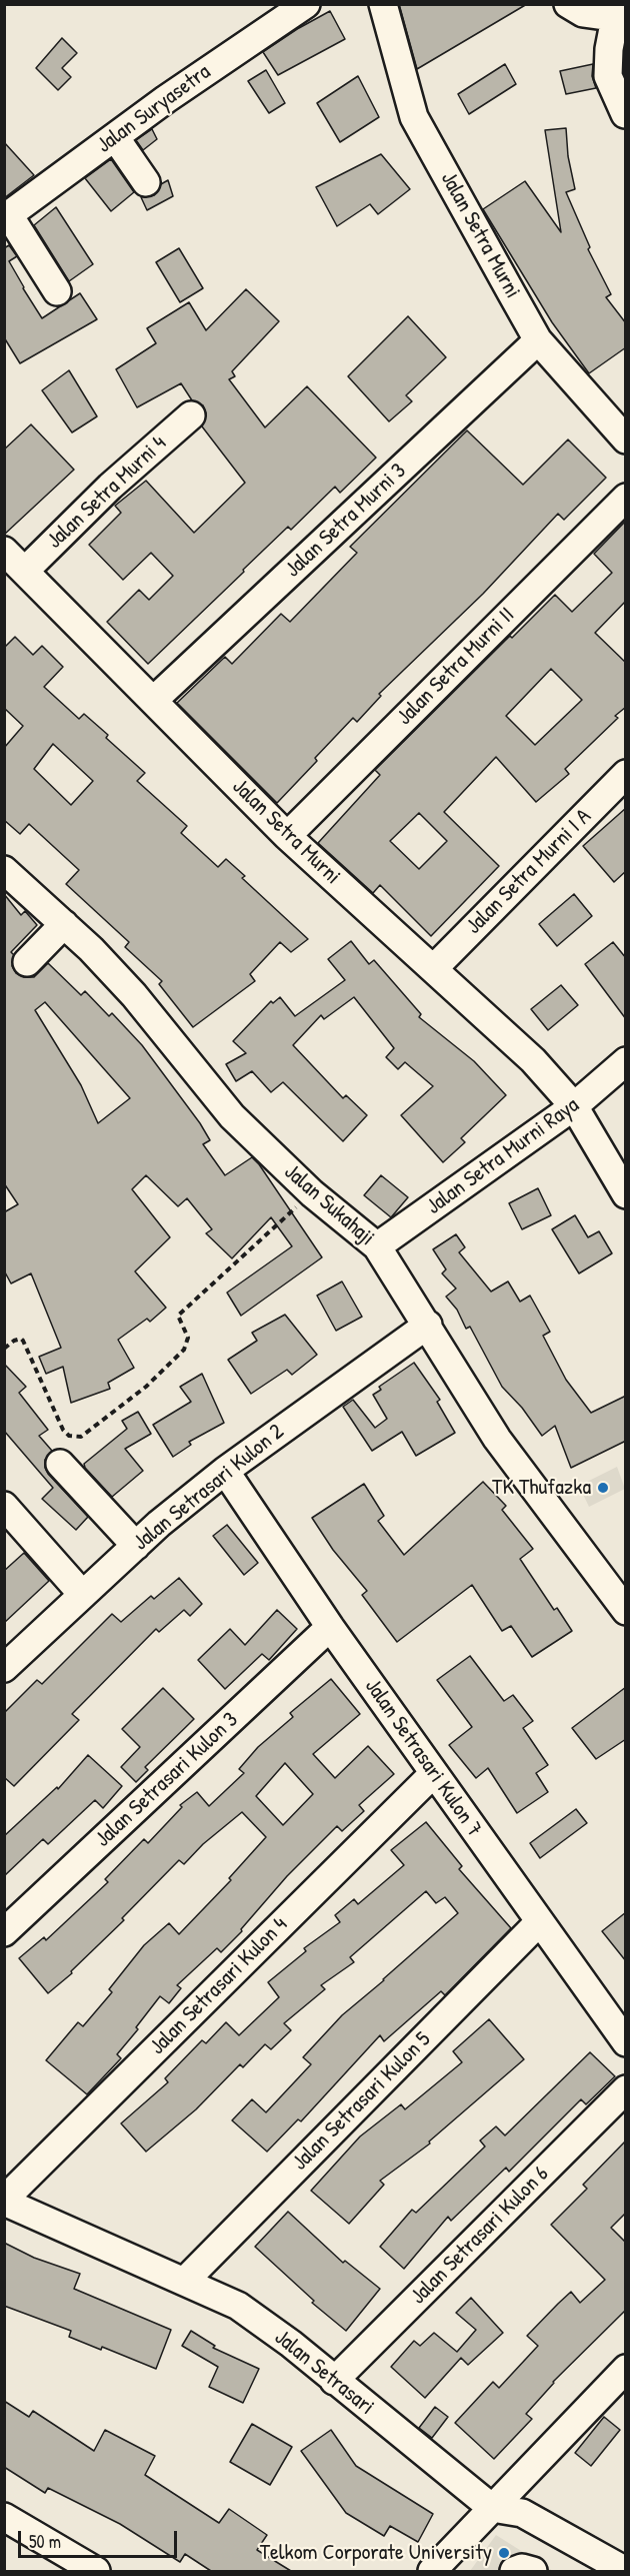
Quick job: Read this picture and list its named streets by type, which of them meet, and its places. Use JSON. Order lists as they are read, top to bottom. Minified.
{"streets":{"street":["Jalan Suryasetra","Jalan Setra Murni","Jalan Setra Murni 4","Jalan Setra Murni 3","Jalan Setra Murni II","Jalan Setra Murni I A","Jalan Setra Murni Raya","Jalan Sukahaji","Jalan Setrasari Kulon 2","Jalan Setrasari Kulon 7","Jalan Setrasari Kulon 3","Jalan Setrasari Kulon 4","Jalan Setrasari Kulon 5","Jalan Setrasari Kulon 6","Jalan Setrasari"]},"crossings":[["Jalan Setra Murni","Jalan Setra Murni 4"],["Jalan Setra Murni","Jalan Setra Murni 3"],["Jalan Setra Murni","Jalan Setra Murni II"],["Jalan Setra Murni","Jalan Setra Murni I A"],["Jalan Setra Murni","Jalan Setra Murni Raya"],["Jalan Setra Murni Raya","Jalan Sukahaji"],["Jalan Sukahaji","Jalan Setrasari Kulon 2"],["Jalan Setrasari Kulon 2","Jalan Setrasari Kulon 7"],["Jalan Setrasari Kulon 7","Jalan Setrasari Kulon 3"],["Jalan Setrasari Kulon 7","Jalan Setrasari Kulon 4"],["Jalan Setrasari Kulon 7","Jalan Setrasari Kulon 5"],["Jalan Setrasari Kulon 4","Jalan Setrasari"],["Jalan Setrasari Kulon 5","Jalan Setrasari"],["Jalan Setrasari Kulon 6","Jalan Setrasari"]],"places":["TK Thufazka","Telkom Corporate University"],"scale_bar":"50 m"}
